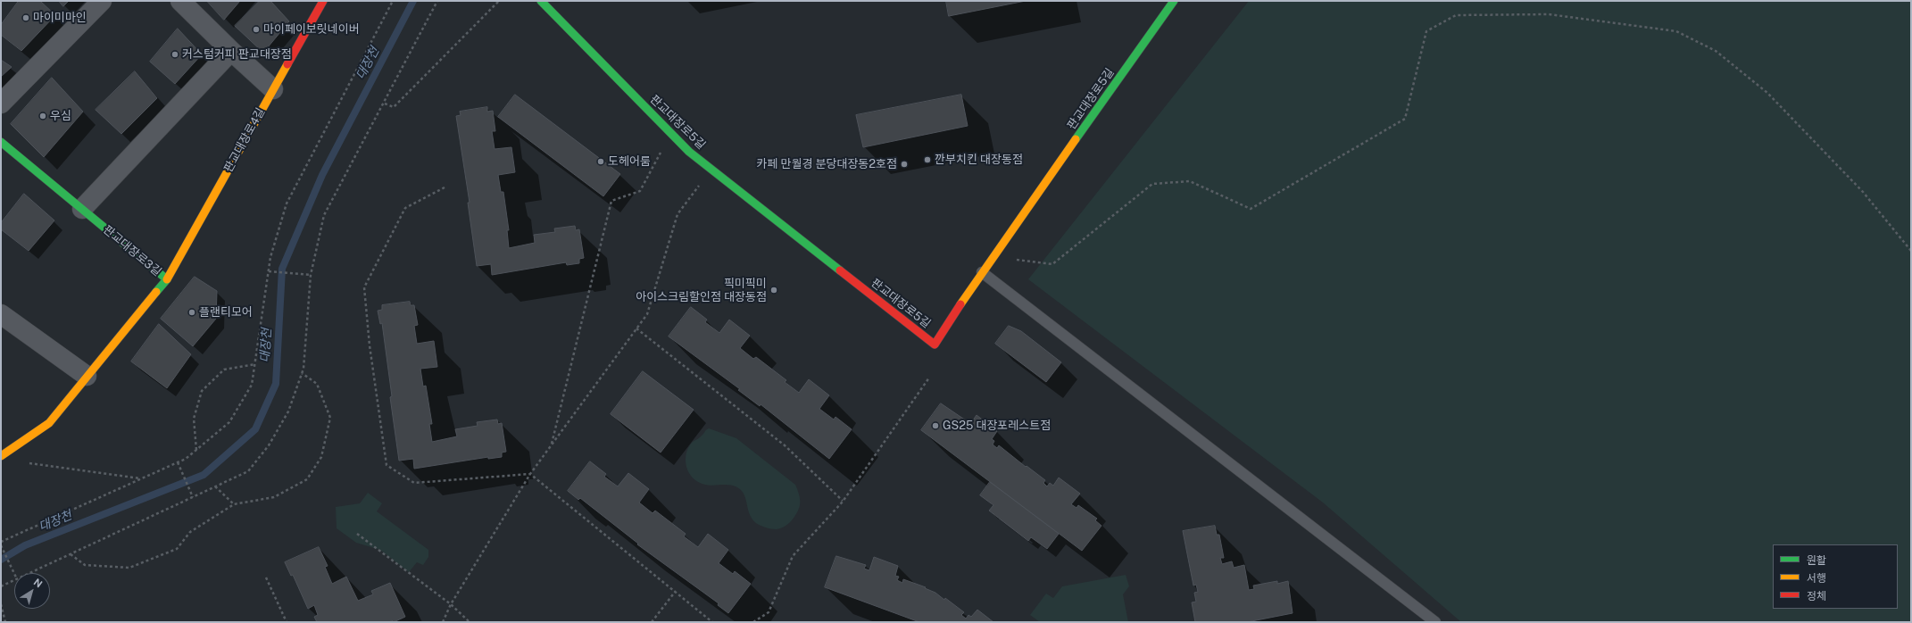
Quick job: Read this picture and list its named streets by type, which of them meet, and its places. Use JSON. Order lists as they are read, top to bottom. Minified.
{"streets":{"street":["판교대장로5길","판교대장로4길","판교대장로3길"]},"crossings":[["판교대장로4길","판교대장로3길"]],"water":["대장천"],"places":["마이미마인","마이페이보릿네이버","커스텀커피 판교대장점","우심","깐부치킨 대장동점","도헤어룸","카페 만월경 분당대장동2호점","픽미픽미 아이스크림할인점 대장동점","플랜티모어","GS25 대장포레스트점"],"legend":["원활","서행","정체"],"north":"top right"}
